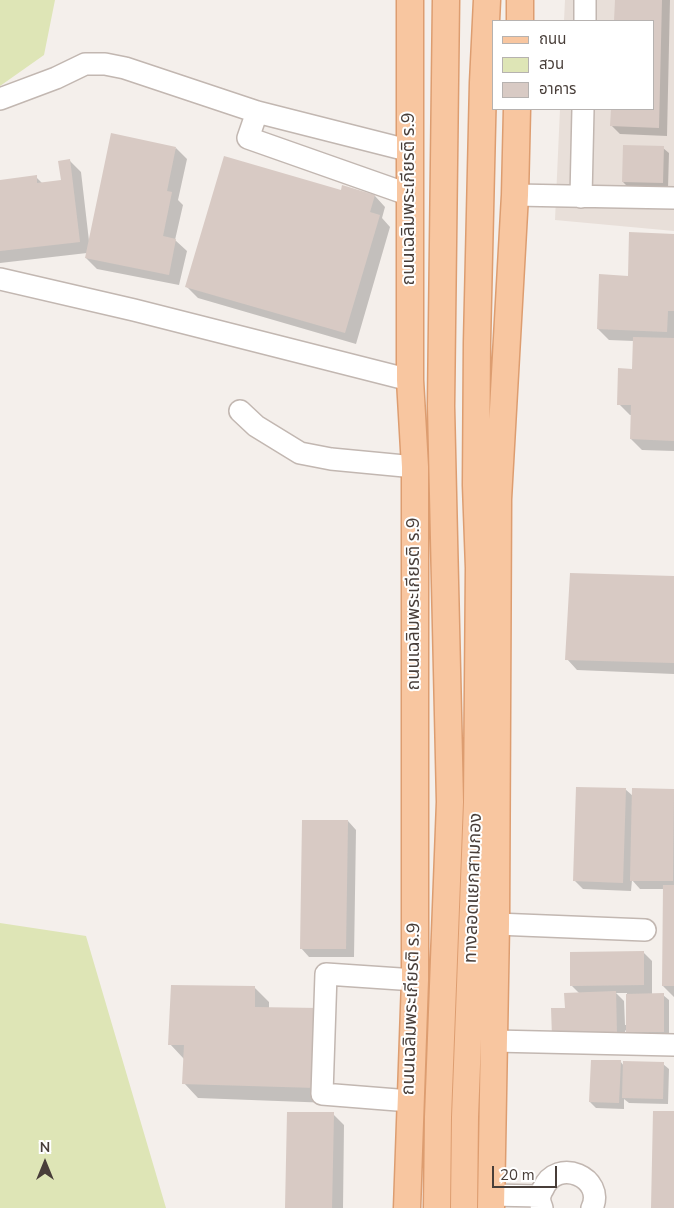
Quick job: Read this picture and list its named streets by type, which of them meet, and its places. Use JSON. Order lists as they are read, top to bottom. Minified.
{"streets":{"main road":["ถนนเฉลิมพระเกียรติ ร.9","ทางลอดแยกสามกอง"]},"crossings":[["ถนนเฉลิมพระเกียรติ ร.9","ทางลอดแยกสามกอง"]],"legend":["ถนน","สวน","อาคาร"],"scale_bar":"20 m","north":"top"}
